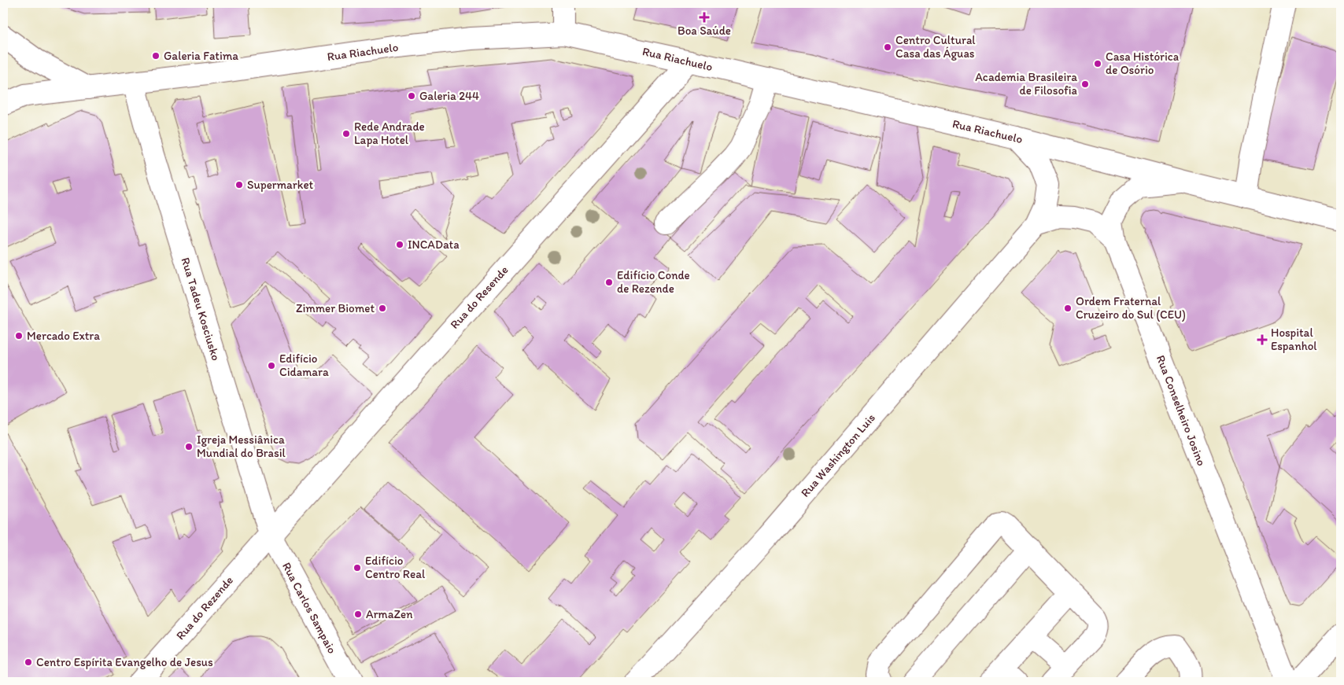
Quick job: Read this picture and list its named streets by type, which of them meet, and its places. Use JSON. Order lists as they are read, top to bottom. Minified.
{"streets":{"street":["Rua Riachuelo","Rua do Resende","Rua Tadeu Kosciusko","Rua Conselheiro Josino","Rua Washington Luis","Rua do Rezende","Rua Carlos Sampaio"]},"crossings":[["Rua Riachuelo","Rua do Resende"],["Rua Riachuelo","Rua Tadeu Kosciusko"],["Rua Riachuelo","Rua Conselheiro Josino"],["Rua Riachuelo","Rua Washington Luis"],["Rua do Resende","Rua Tadeu Kosciusko"],["Rua do Resende","Rua do Rezende"],["Rua do Resende","Rua Carlos Sampaio"],["Rua Tadeu Kosciusko","Rua do Rezende"],["Rua Tadeu Kosciusko","Rua Carlos Sampaio"],["Rua do Rezende","Rua Carlos Sampaio"]],"places":{"health":["Boa Saúde","Hospital Espanhol"],"other":["Centro Cultural Casa das Águas","Galeria Fatima","Casa Histórica de Osório","Academia Brasileira de Filosofia","Galeria 244","Rede Andrade Lapa Hotel","Supermarket","INCAData","Edifício Conde de Rezende","Zimmer Biomet","Ordem Fraternal Cruzeiro do Sul (CEU)","Mercado Extra","Edifício Cidamara","Igreja Messiânica Mundial do Brasil","Edifício Centro Real","ArmaZen","Centro Espírita Evangelho de Jesus"]}}
